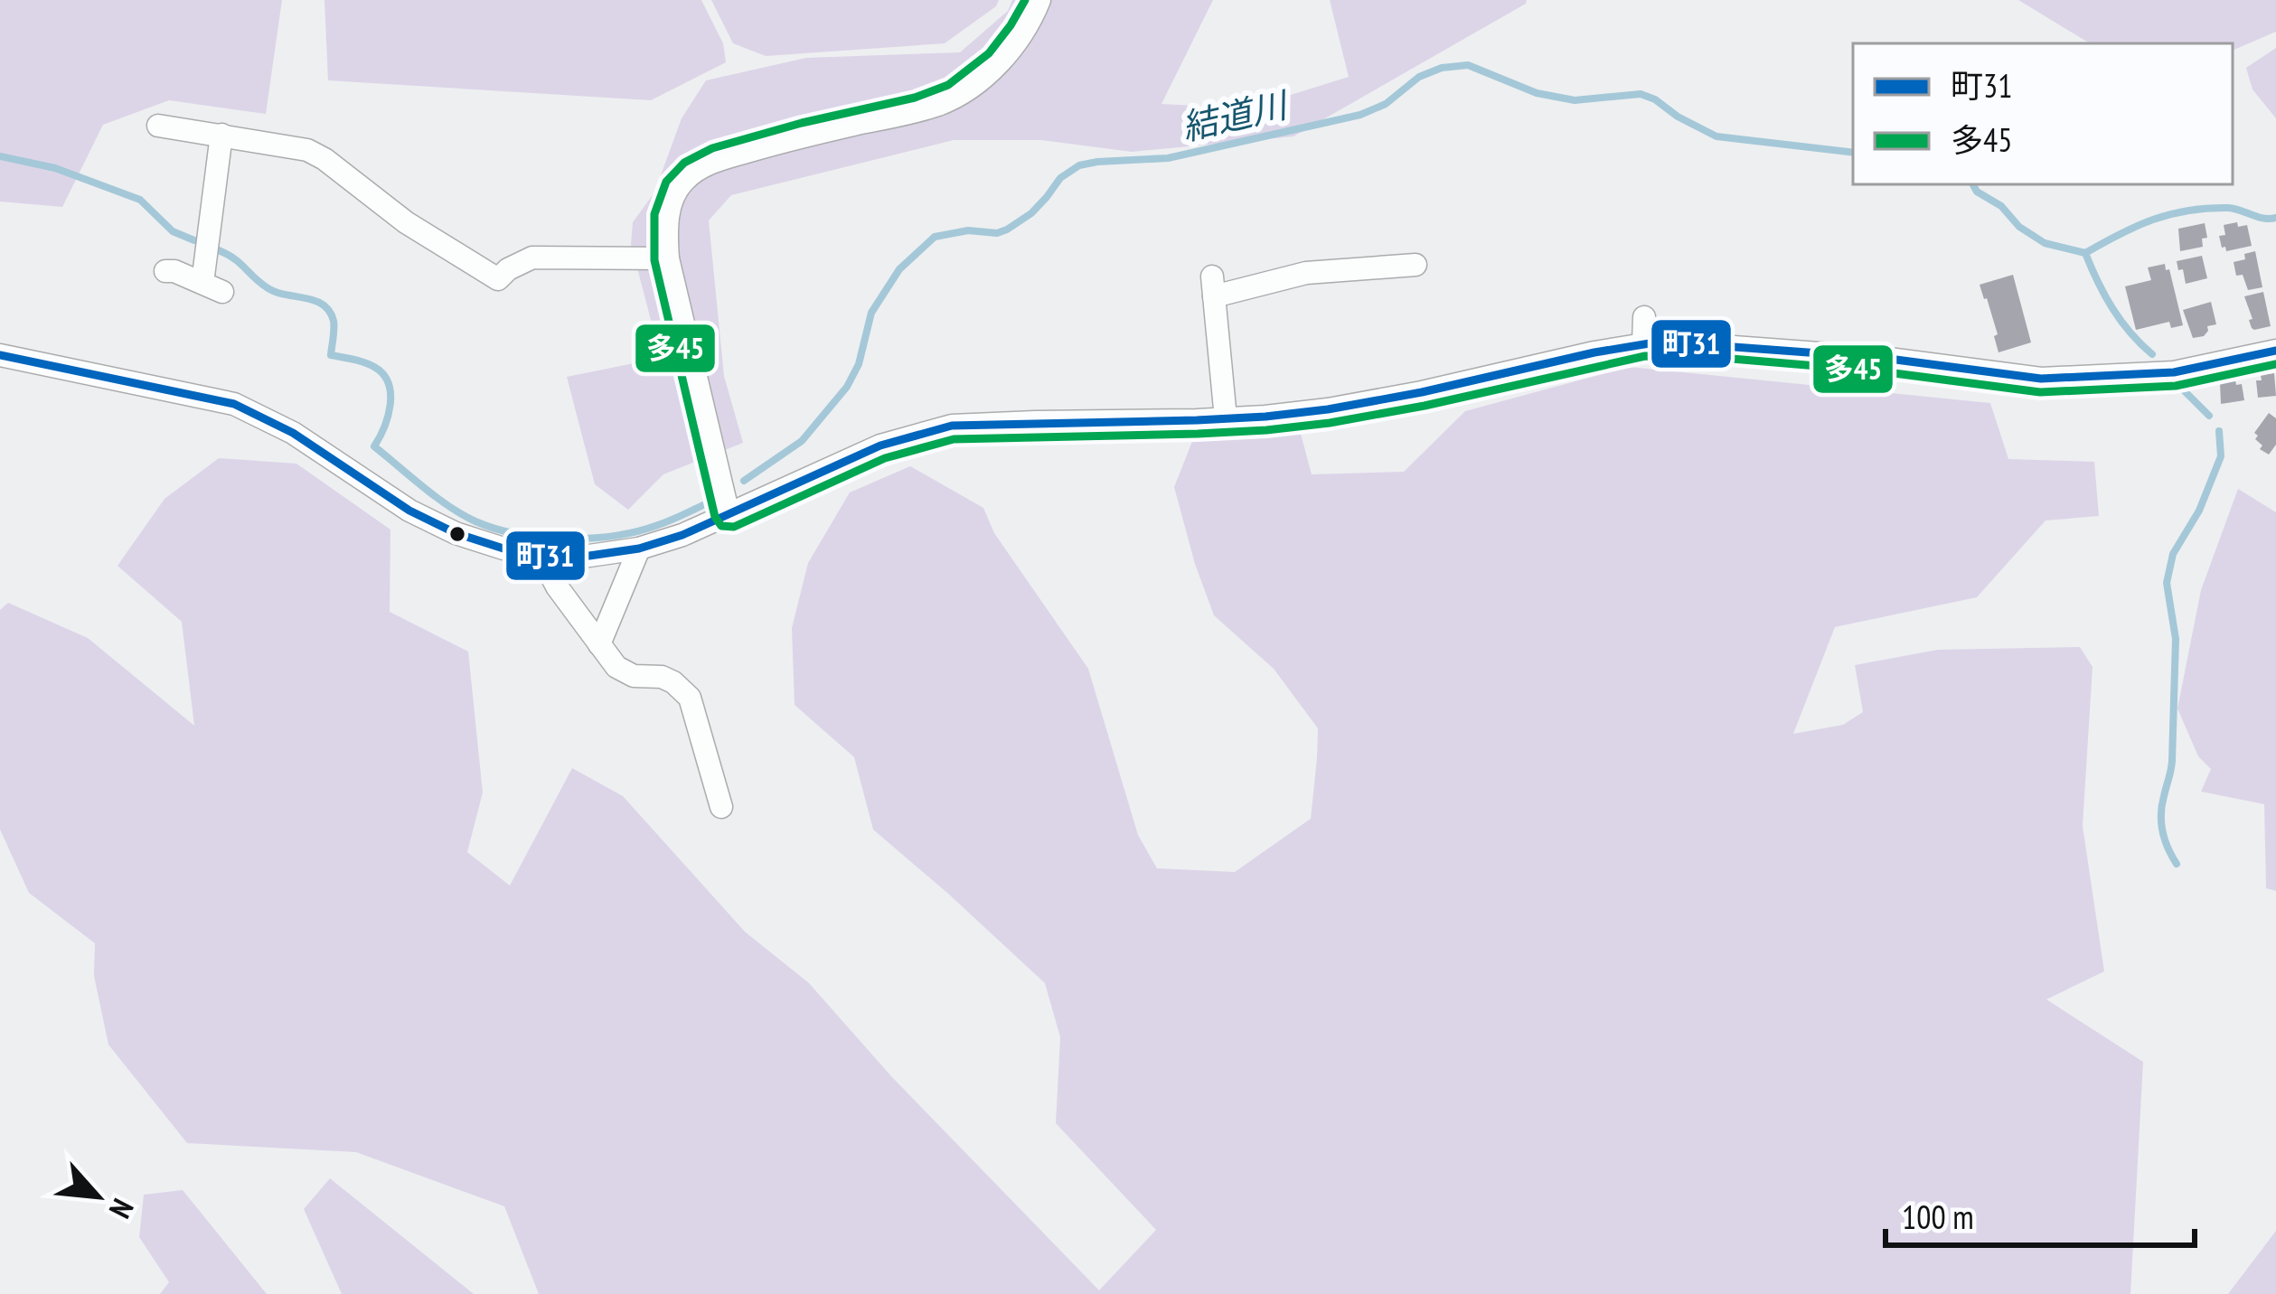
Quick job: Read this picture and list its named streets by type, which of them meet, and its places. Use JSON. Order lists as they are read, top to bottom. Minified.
{"water":["結道川"],"lines":["transit line 多45","transit line 町31"],"legend":["町31","多45"],"scale_bar":"100 m","north":"bottom right"}
